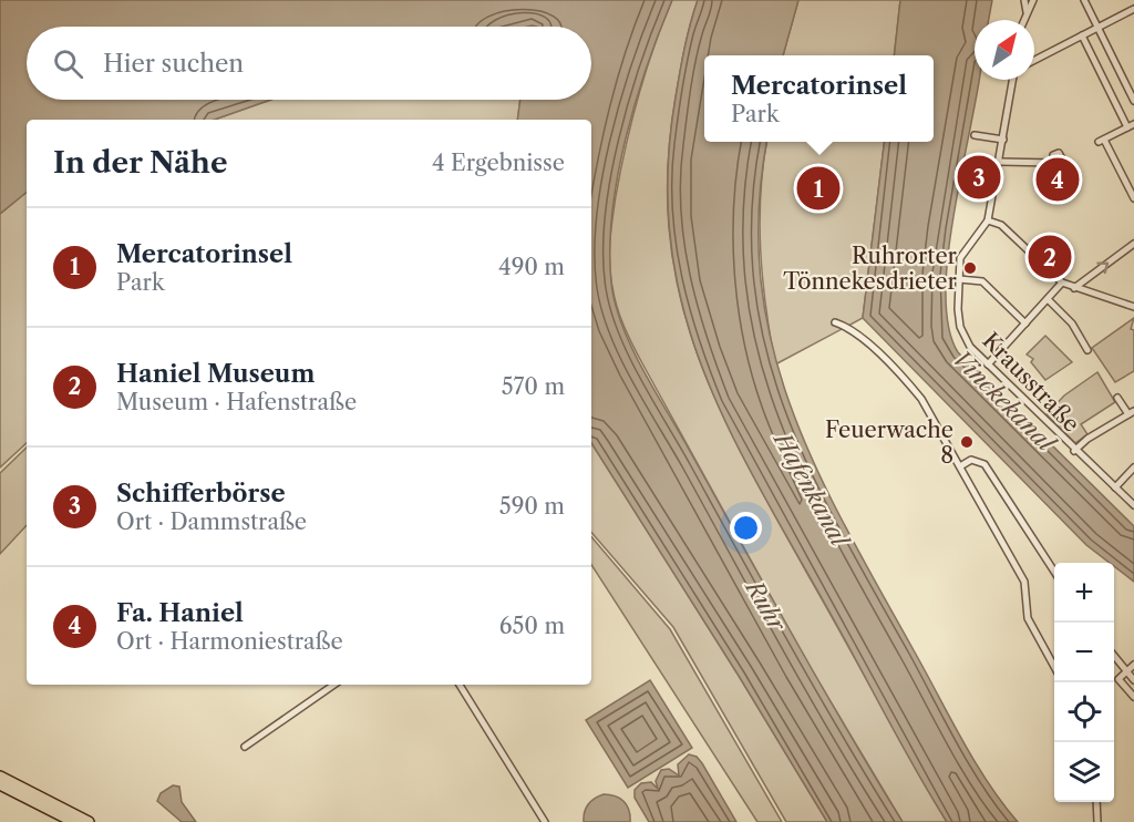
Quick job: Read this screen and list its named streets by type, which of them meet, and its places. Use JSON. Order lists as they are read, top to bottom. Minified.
{"streets":{"street":["Krausstraße"]},"water":["Vinckekanal","Hafenkanal","Ruhr"],"places":["Ruhrorter Tönnekesdrieter","Feuerwache 8"],"north":"top right","page":{"search":"Hier suchen","popup":["Mercatorinsel","Park"],"heading":["In der Nähe","4 Ergebnisse"],"pins":["3","4","1","2"],"list":[{"mark":"1","name":"Mercatorinsel","note":"Park","value":"490 m"},{"mark":"2","name":"Haniel Museum","note":"Museum · Hafenstraße","value":"570 m"},{"mark":"3","name":"Schifferbörse","note":"Ort · Dammstraße","value":"590 m"},{"mark":"4","name":"Fa. Haniel","note":"Ort · Harmoniestraße","value":"650 m"}],"map_buttons":["+","−"]}}
